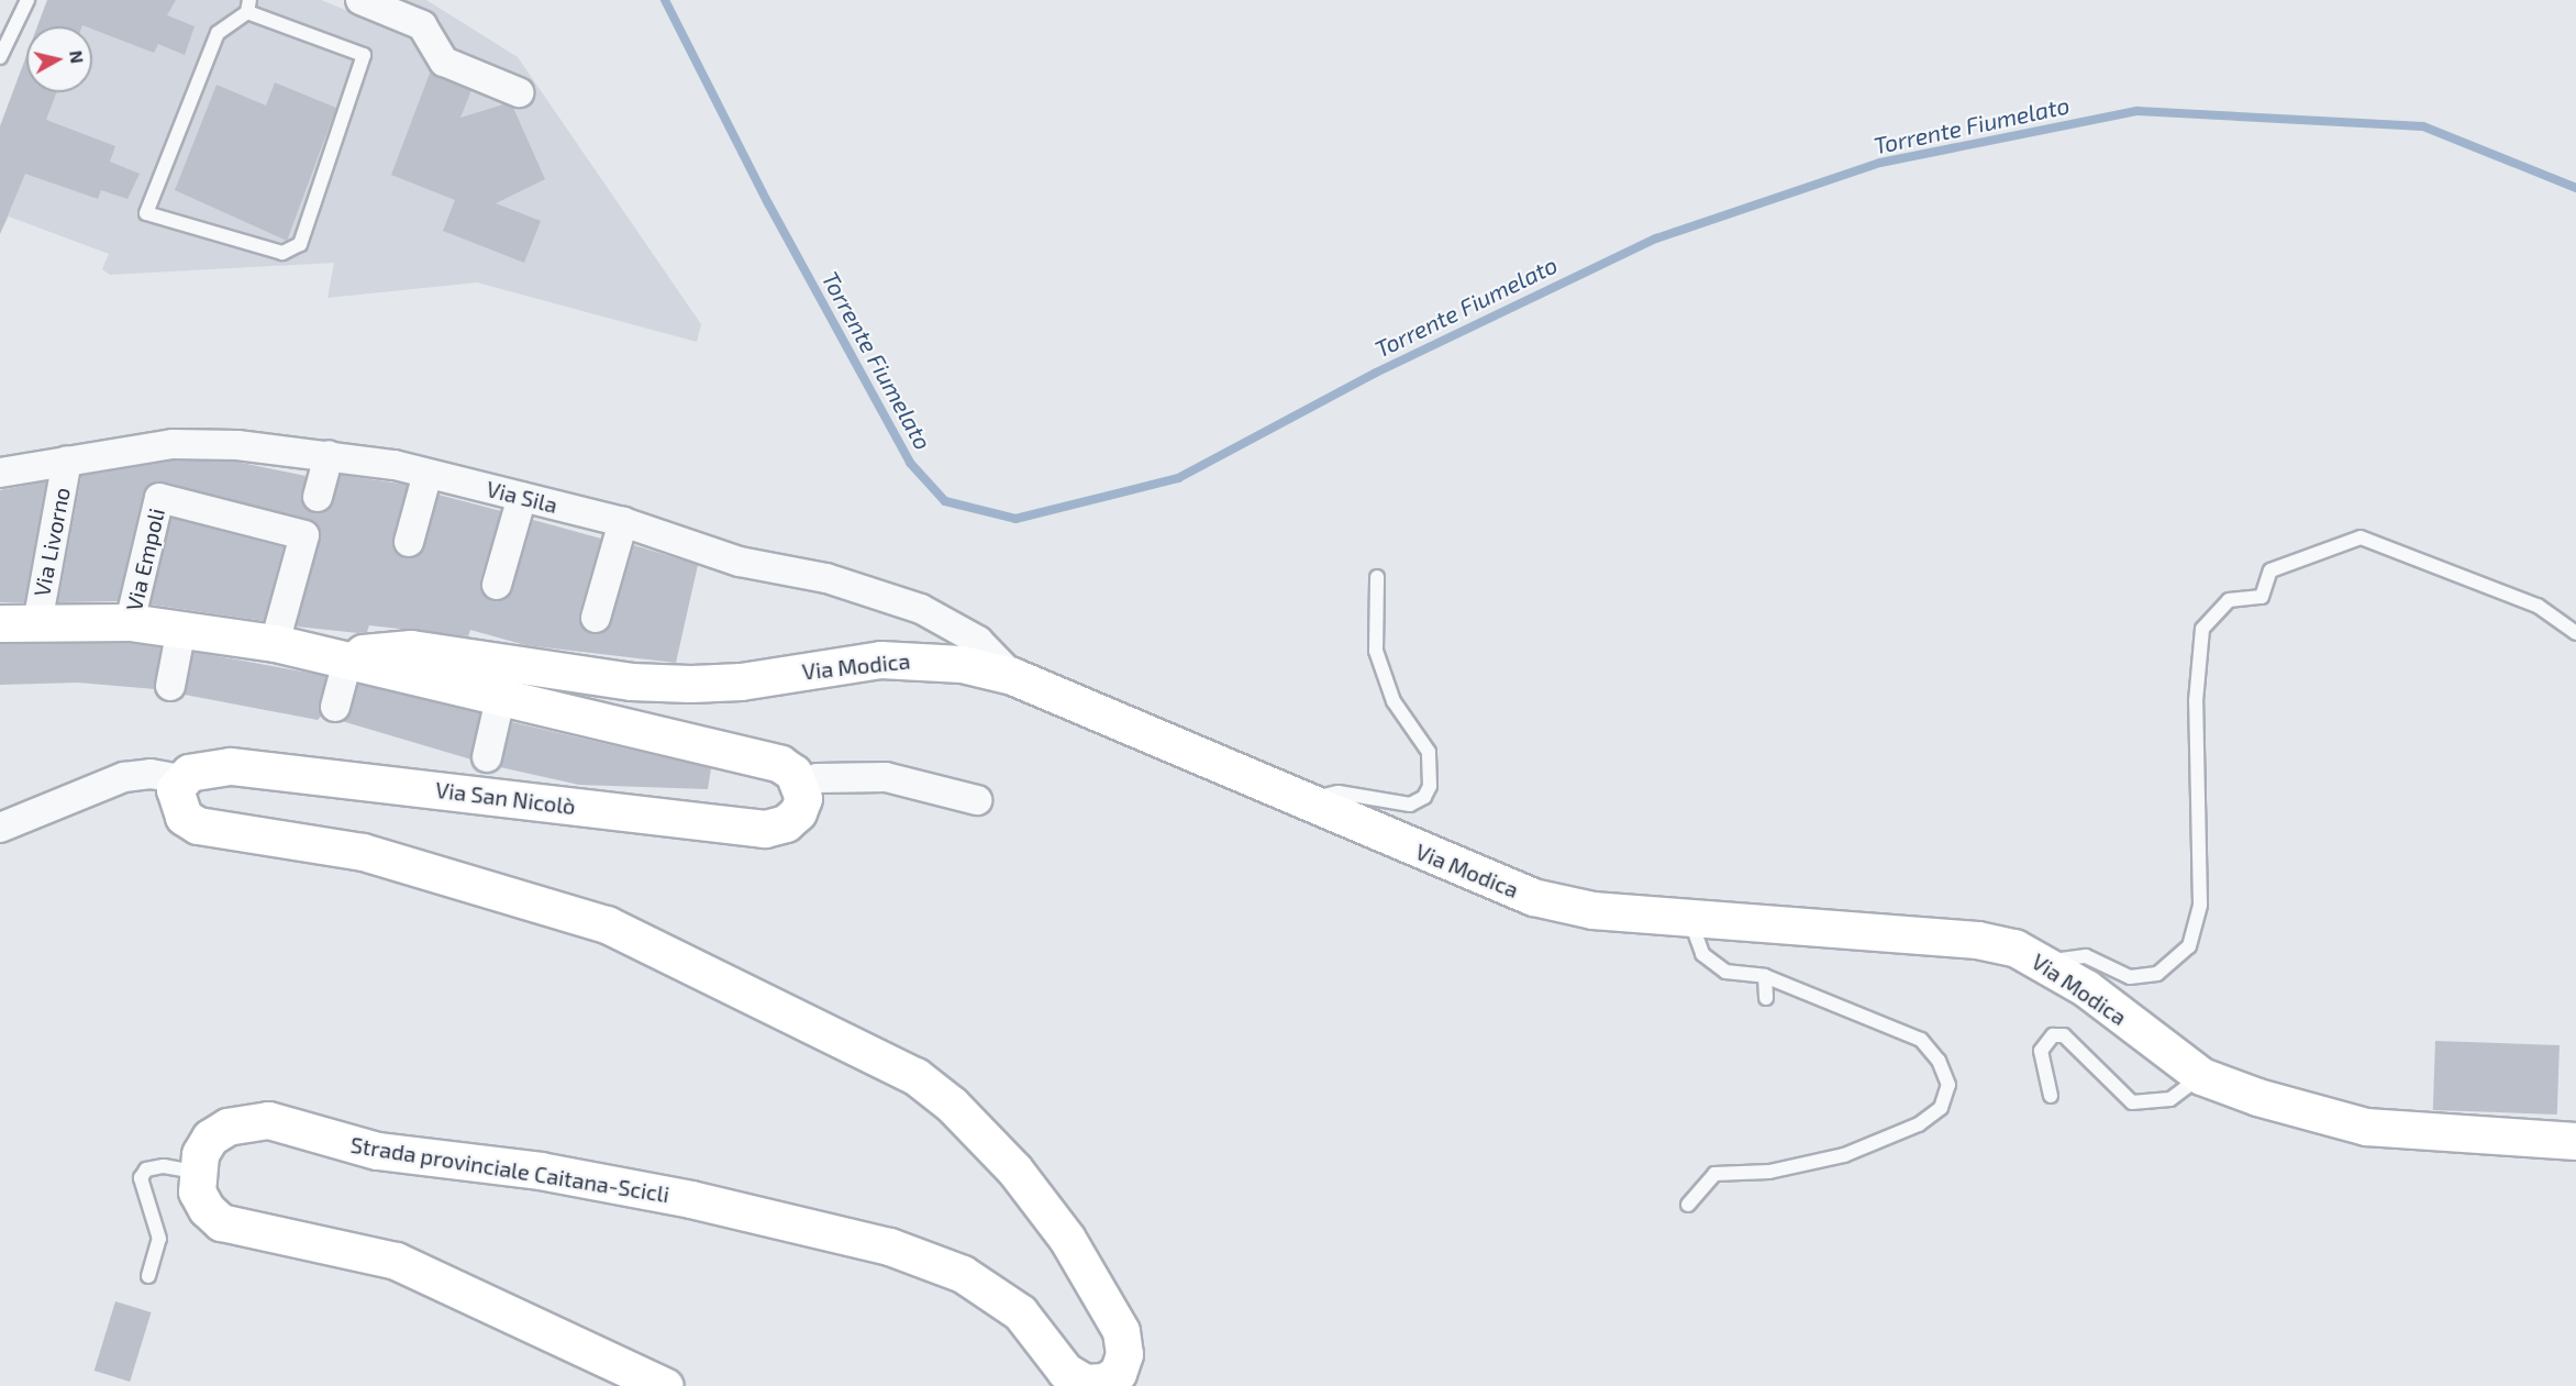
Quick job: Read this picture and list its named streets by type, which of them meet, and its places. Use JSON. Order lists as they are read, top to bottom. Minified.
{"streets":{"main road":["Via Modica","Via San Nicolò","Strada provinciale Caitana-Scicli"],"street":["Via Sila","Via Livorno","Via Empoli"]},"crossings":[["Via Sila","Via Livorno"],["Via Sila","Via Modica"],["Via San Nicolò","Strada provinciale Caitana-Scicli"]],"water":["Torrente Fiumelato"],"north":"right"}
